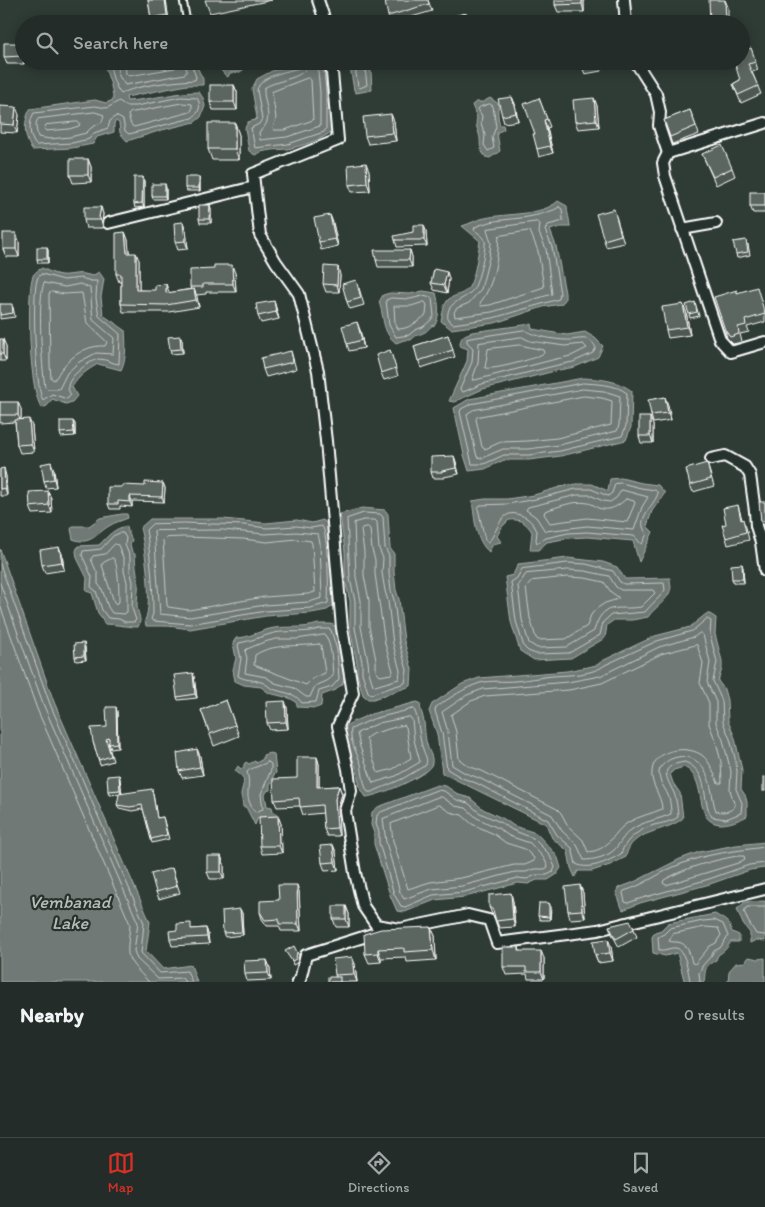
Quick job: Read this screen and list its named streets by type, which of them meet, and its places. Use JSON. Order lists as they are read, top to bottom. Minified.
{"water":["Vembanad Lake"],"page":{"search":"Search here","heading":["Nearby","0 results"],"nav":["Map","Directions","Saved"]}}
